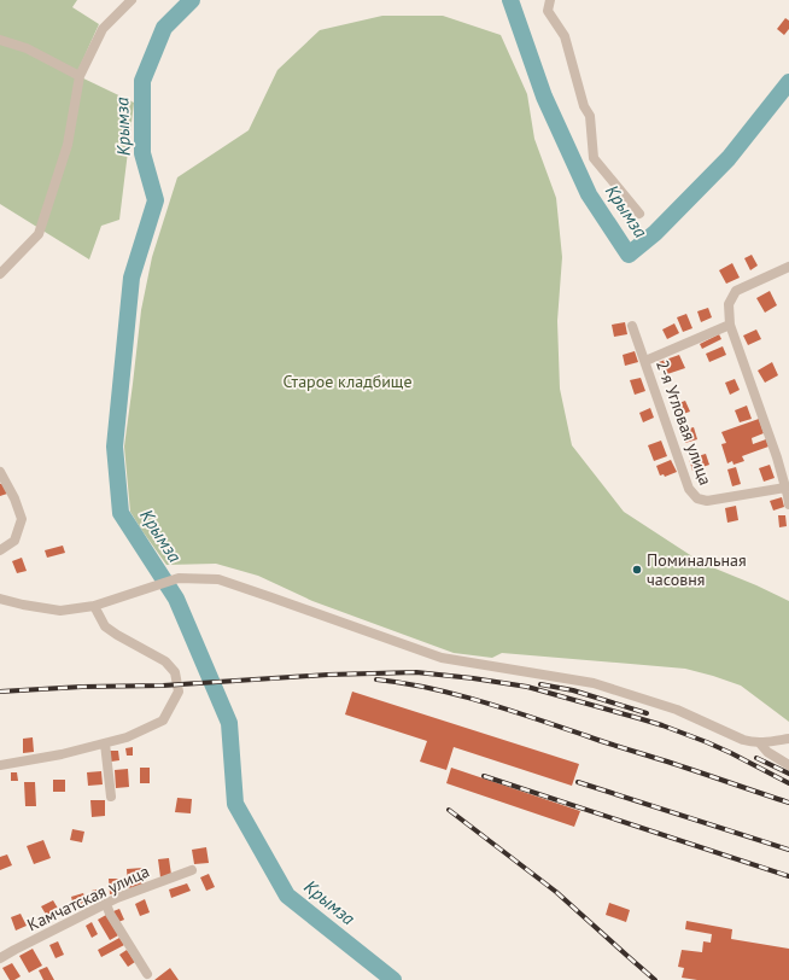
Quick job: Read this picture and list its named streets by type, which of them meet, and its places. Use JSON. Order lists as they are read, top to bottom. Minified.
{"streets":{"street":["2-я Угловая улица","Камчатская улица"]},"water":["Крымза"],"parks":["Старое кладбище"],"places":["Поминальная часовня"]}
